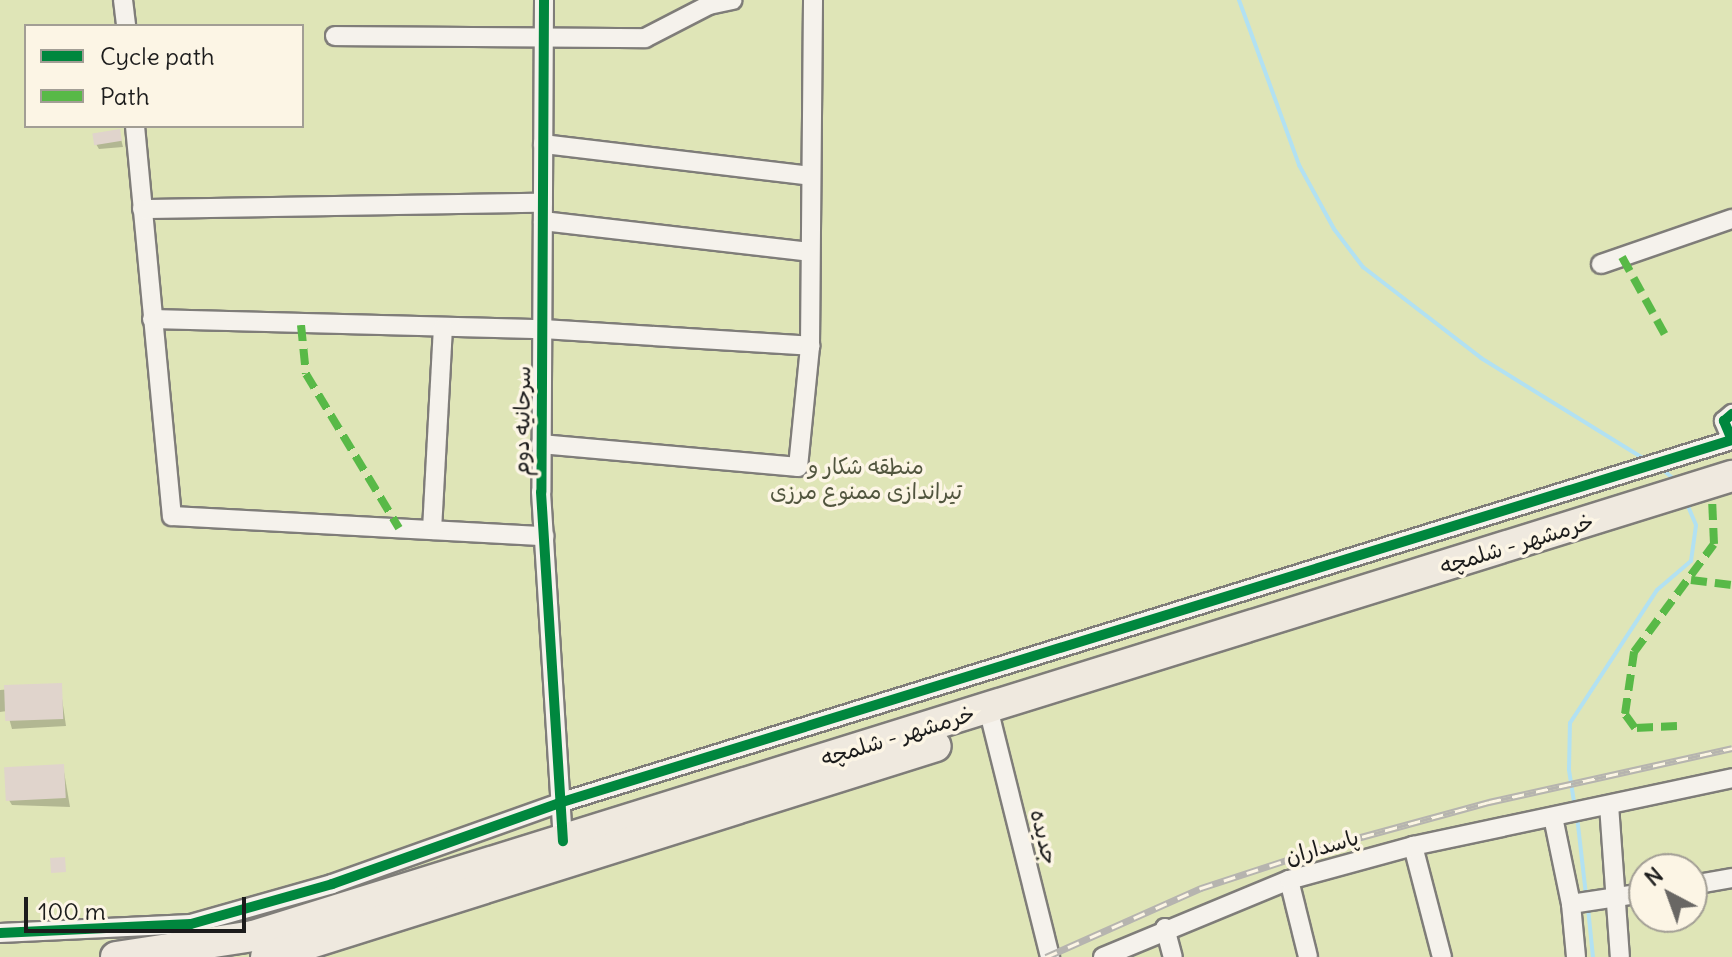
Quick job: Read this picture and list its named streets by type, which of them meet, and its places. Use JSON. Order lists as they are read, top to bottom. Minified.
{"streets":{"highway":["خرمشهر - شلمچه"],"street":["سرحانیه دوم","جدیده","پاسداران"]},"crossings":[["سرحانیه دوم","خرمشهر - شلمچه"],["خرمشهر - شلمچه","جدیده"]],"parks":["منطقه شکار و تیراندازی ممنوع مرزی"],"legend":["Cycle path","Path"],"scale_bar":"100 m","north":"top left"}
